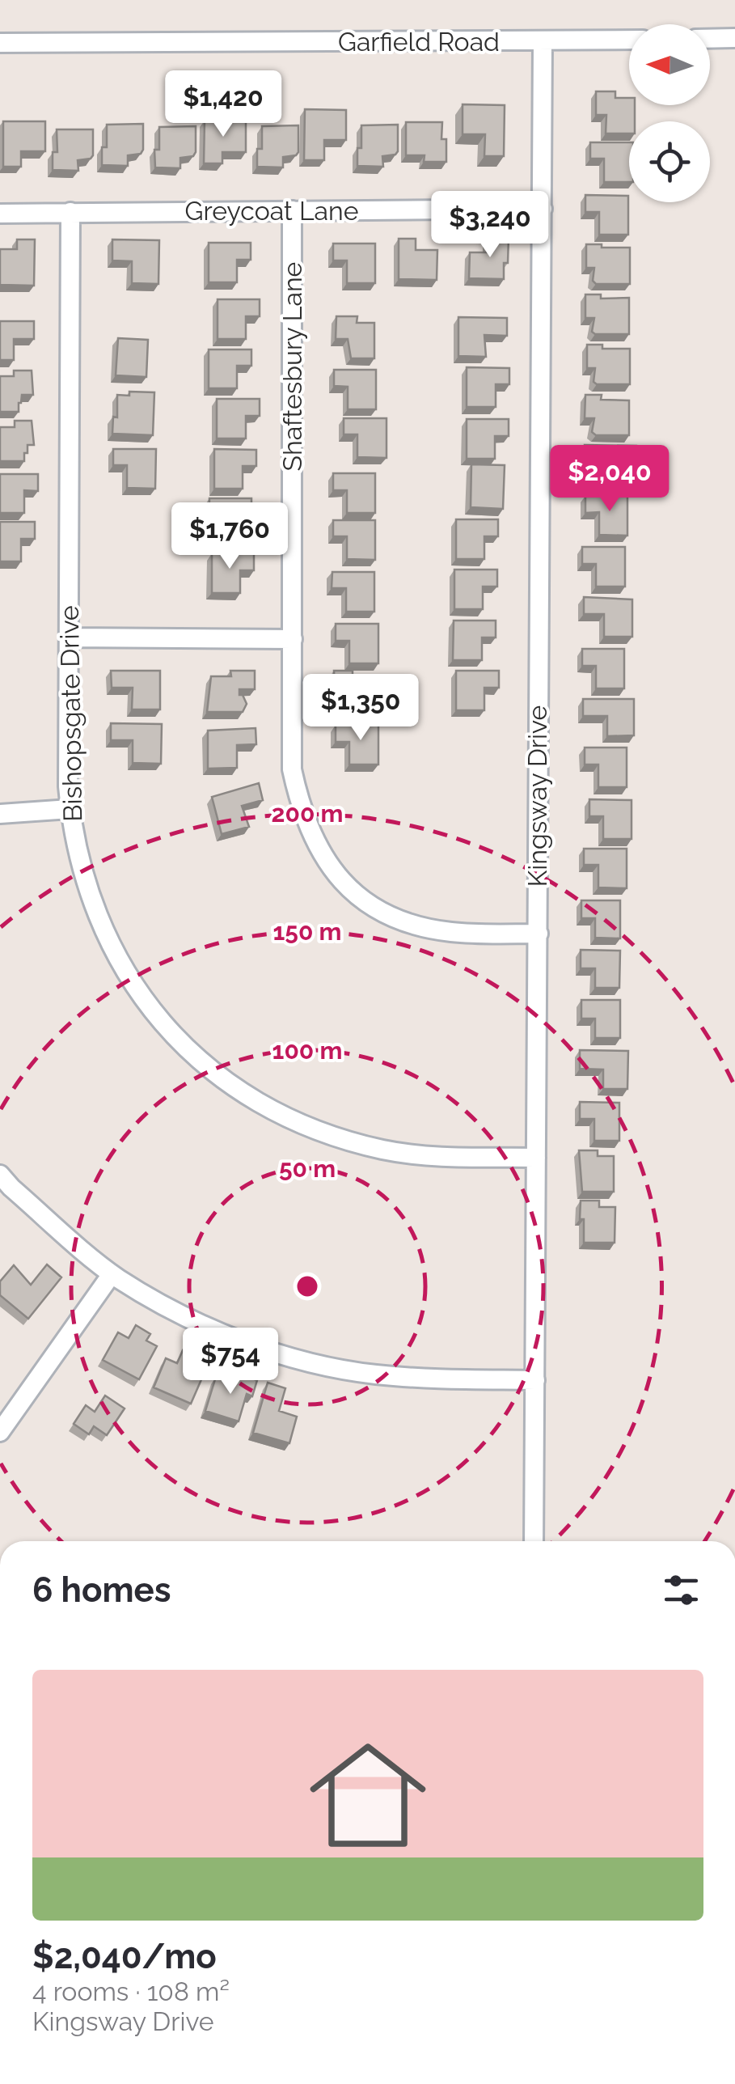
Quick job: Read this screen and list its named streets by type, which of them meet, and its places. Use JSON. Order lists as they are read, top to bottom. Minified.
{"streets":{"street":["Garfield Road","Greycoat Lane","Shaftesbury Lane","Bishopsgate Drive","Kingsway Drive"]},"crossings":[["Garfield Road","Kingsway Drive"],["Greycoat Lane","Shaftesbury Lane"],["Greycoat Lane","Bishopsgate Drive"],["Greycoat Lane","Kingsway Drive"],["Shaftesbury Lane","Kingsway Drive"],["Bishopsgate Drive","Kingsway Drive"]],"north":"left","page":{"price":["$1,420","$3,240","$2,040","$1,760","$1,350","$754"],"heading":"6 homes","list":[{"name":"$2,040/mo","note":"4 rooms · 108 m² · Kingsway Drive"}]},"rings":["200 m","150 m","100 m","50 m"]}
